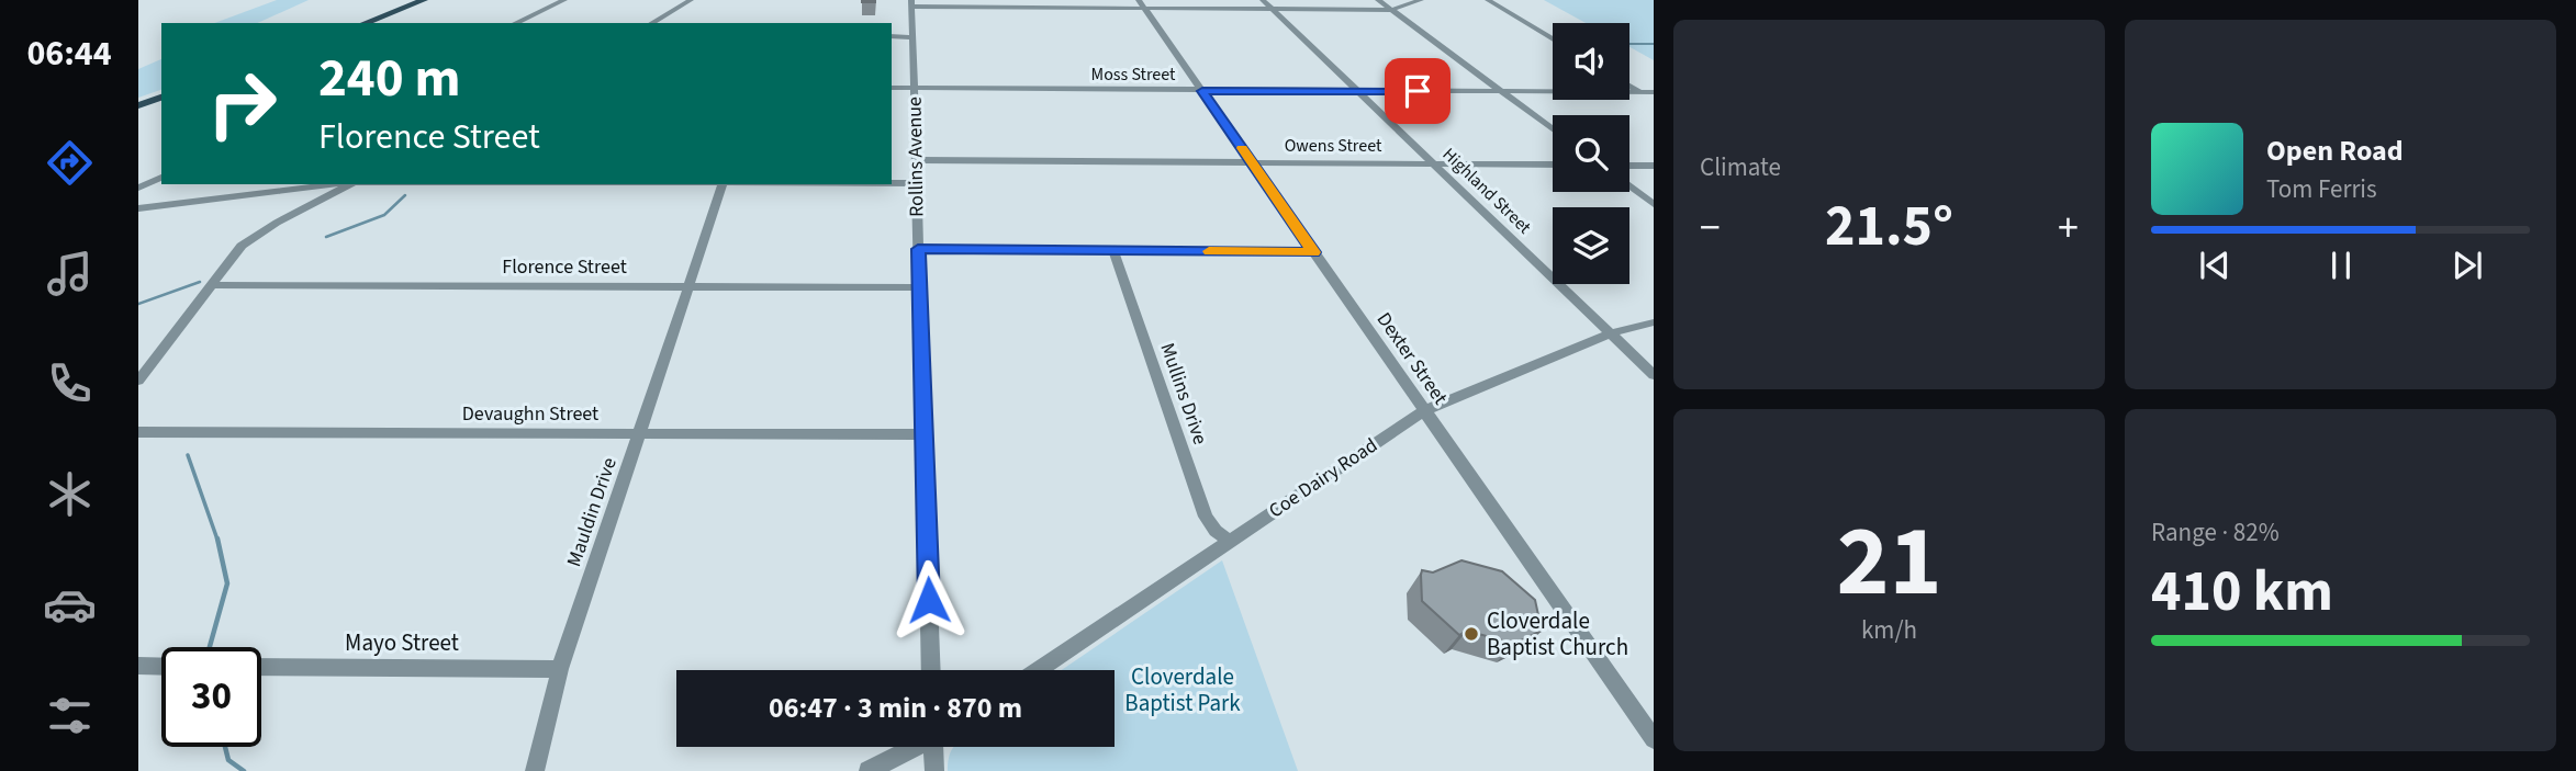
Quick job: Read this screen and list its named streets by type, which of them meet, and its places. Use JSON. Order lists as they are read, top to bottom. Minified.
{"streets":{"street":["Moss Street","Owens Street","Rollins Avenue","Highland Street","Florence Street","Dexter Street","Mullins Drive","Devaughn Street","Coe Dairy Road","Mauldin Drive","Mayo Street"]},"crossings":[["Moss Street","Rollins Avenue"],["Moss Street","Highland Street"],["Moss Street","Dexter Street"],["Owens Street","Rollins Avenue"],["Owens Street","Highland Street"],["Owens Street","Dexter Street"],["Rollins Avenue","Florence Street"],["Rollins Avenue","Devaughn Street"],["Highland Street","Coe Dairy Road"],["Florence Street","Mauldin Drive"],["Dexter Street","Coe Dairy Road"],["Mullins Drive","Coe Dairy Road"],["Devaughn Street","Mauldin Drive"],["Mauldin Drive","Mayo Street"]],"parks":["Cloverdale Baptist Park"],"places":["Cloverdale Baptist Church"],"page":{"tabs":"06:44","tile":["Climate",["21","km/h"],["Range · 82%","410 km"]],"turn":["240 m","Florence Street"],"song":["Open Road","Tom Ferris"],"heat":["−","21.5°","+"],"limit":"30","trip":"06:47 · 3 min · 870 m"}}
